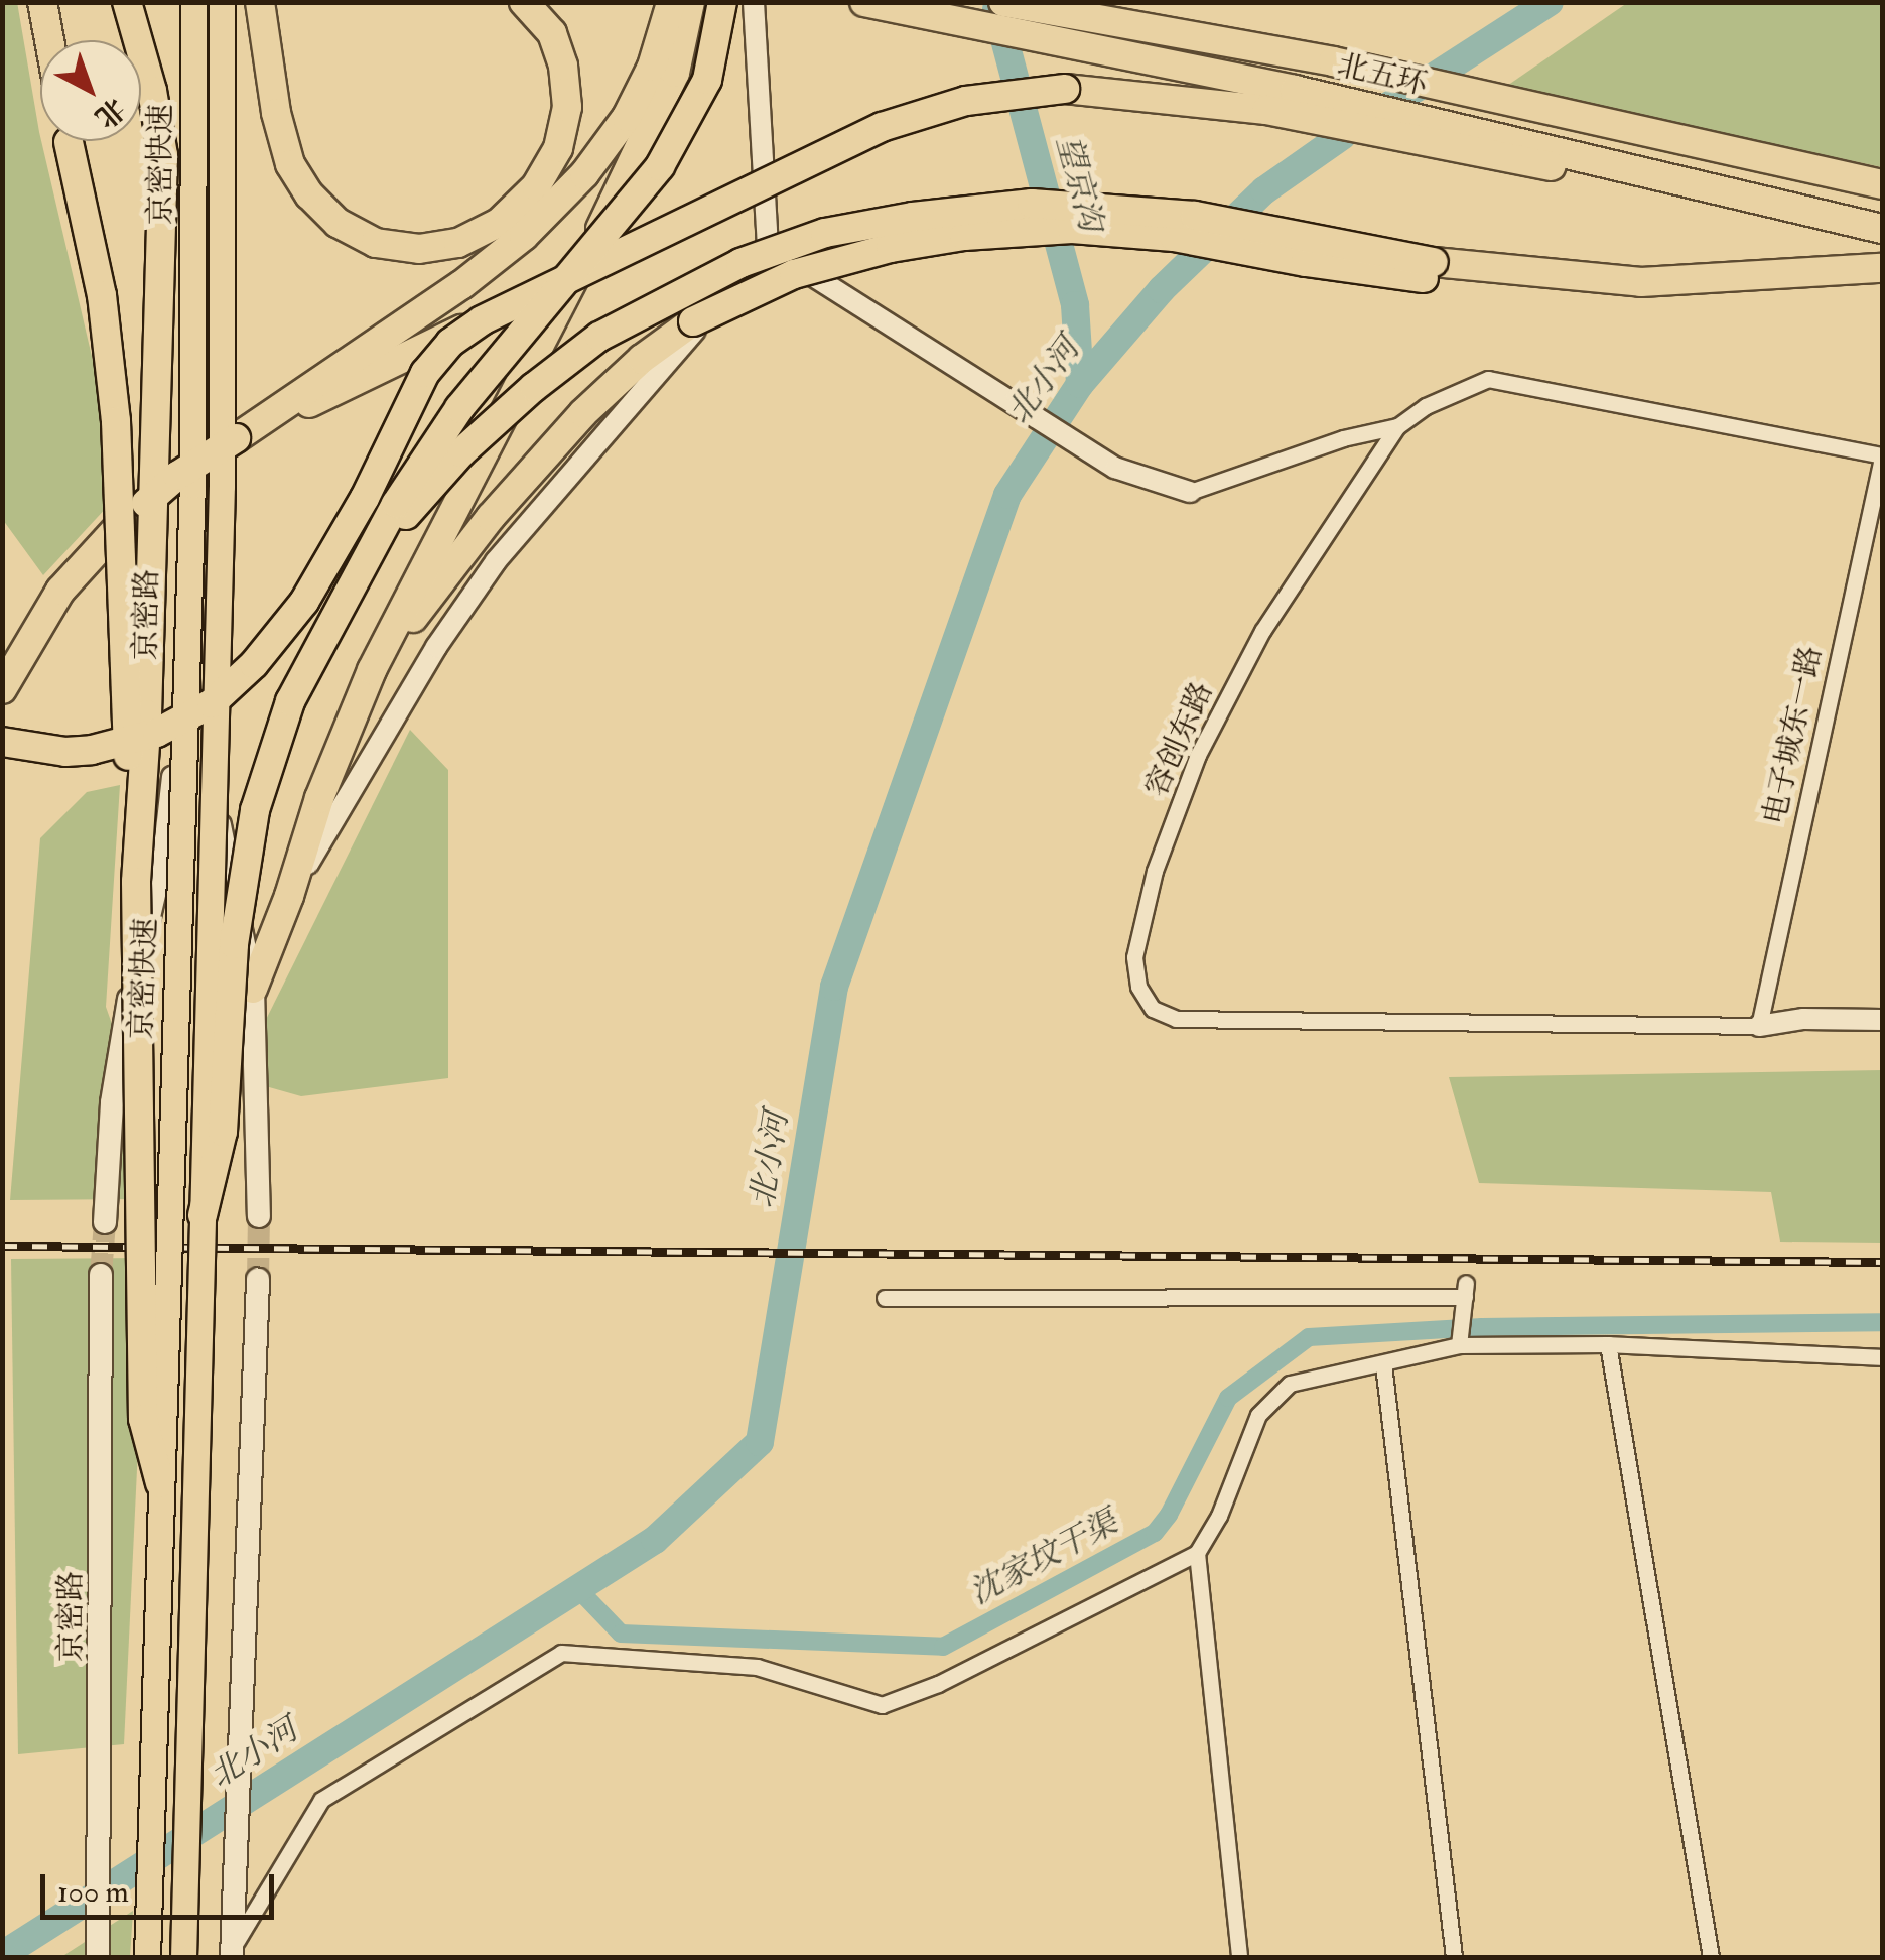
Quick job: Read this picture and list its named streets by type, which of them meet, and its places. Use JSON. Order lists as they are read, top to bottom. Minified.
{"streets":{"highway":["北五环","京密快速"],"main road":["京密路"],"street":["电子城东一路","容创东路"]},"crossings":[["电子城东一路","容创东路"]],"water":["望京沟","北小河","沈家坟干渠"],"scale_bar":"100 m","north":"bottom right"}
